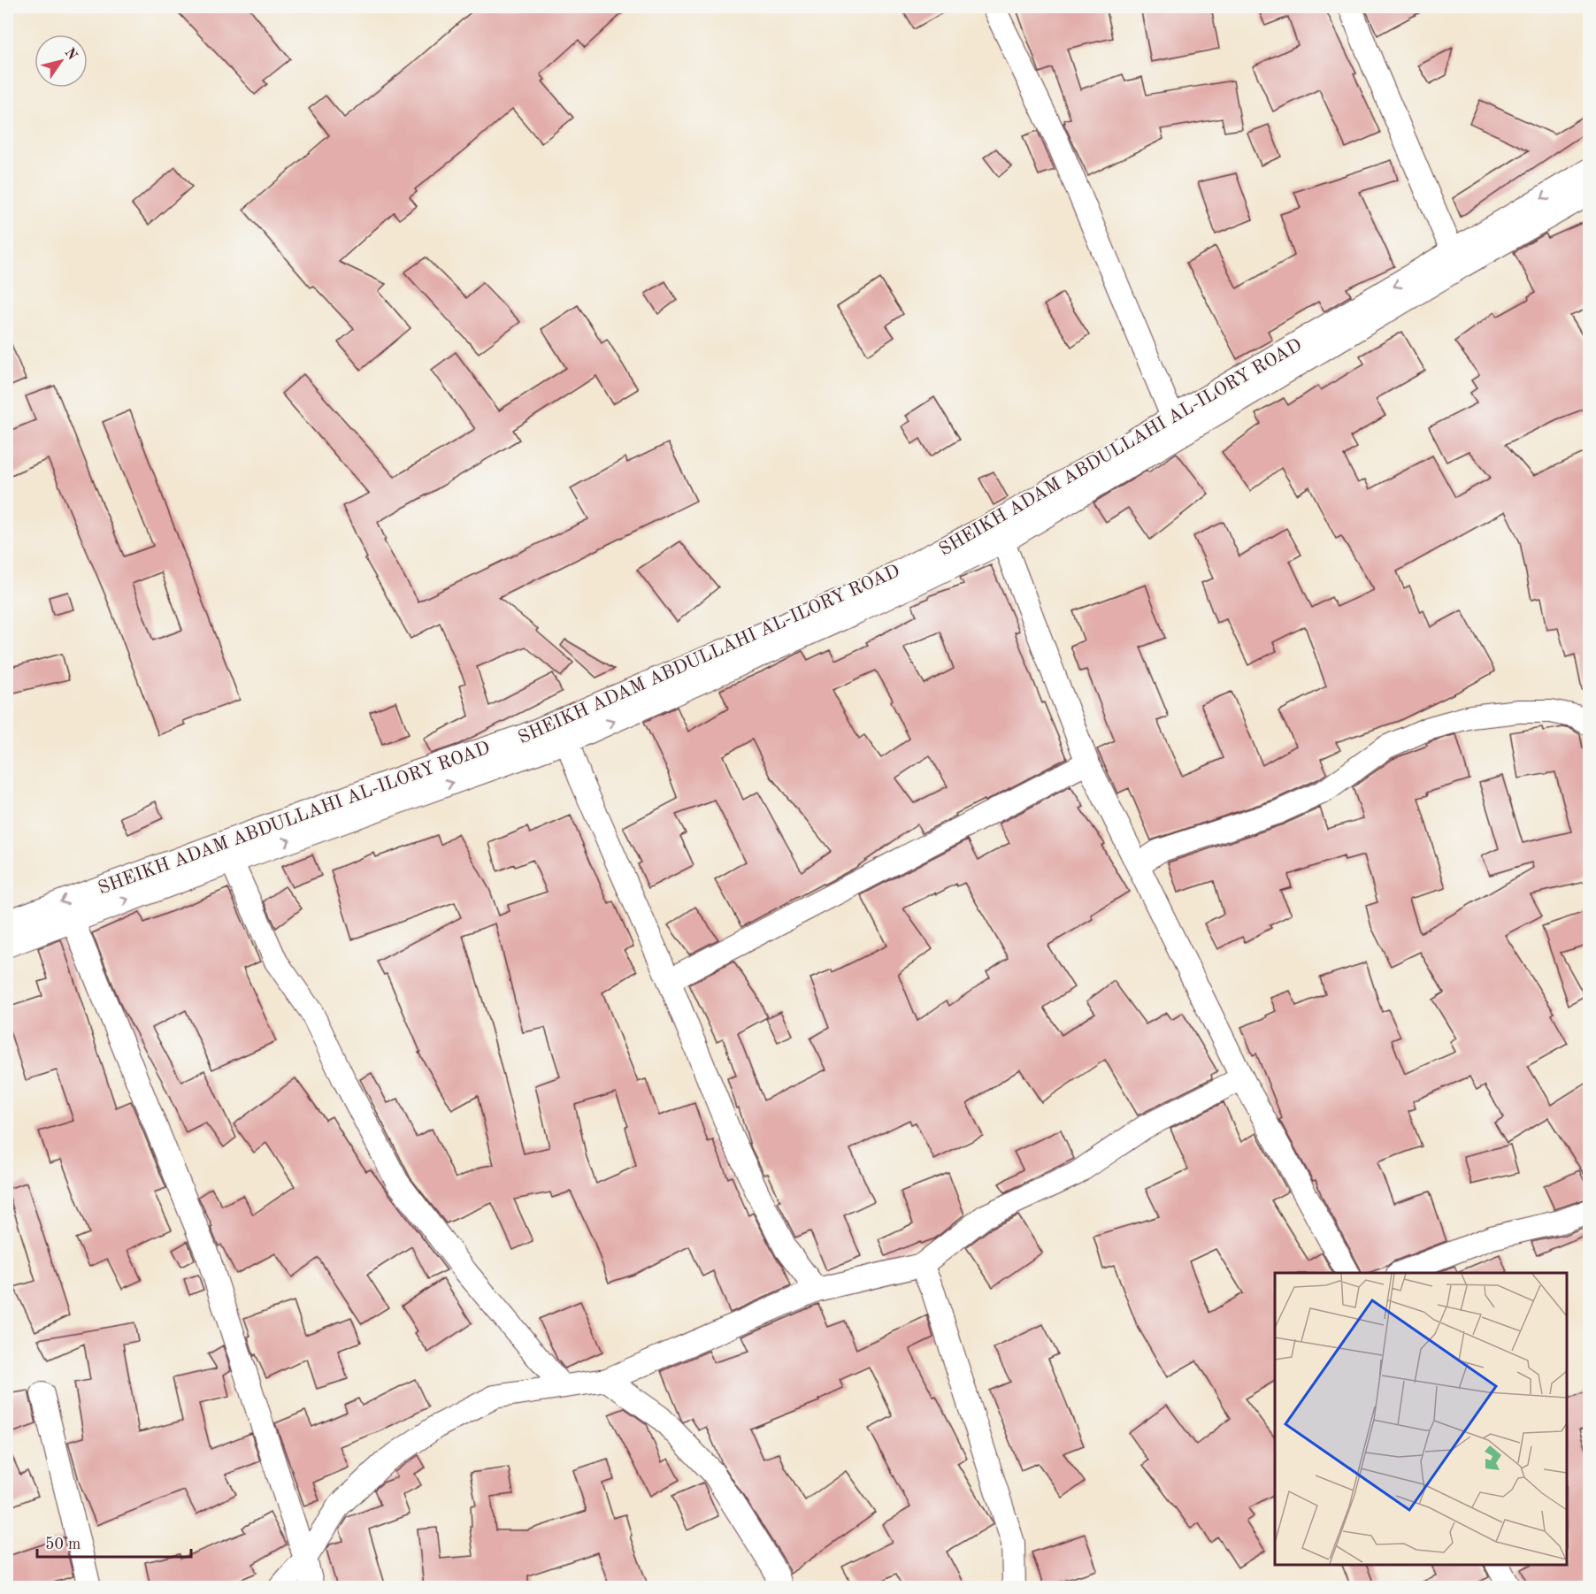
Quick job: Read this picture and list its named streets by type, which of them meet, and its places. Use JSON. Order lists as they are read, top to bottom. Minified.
{"streets":{"street":["SHEIKH ADAM ABDULLAHI AL-ILORY ROAD"]},"scale_bar":"50 m","north":"top right"}
